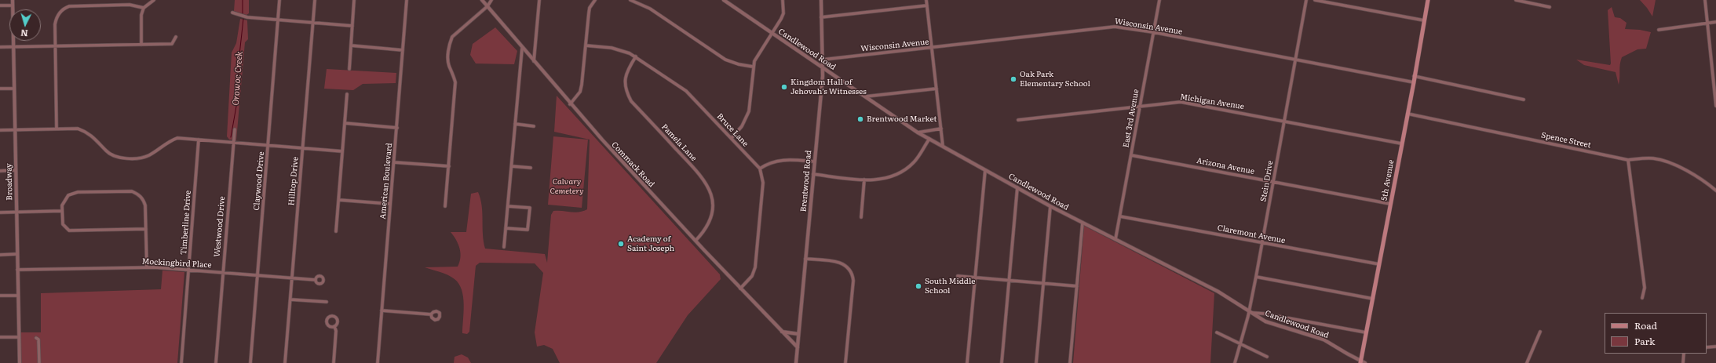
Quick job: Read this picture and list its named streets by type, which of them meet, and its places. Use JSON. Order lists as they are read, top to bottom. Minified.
{"streets":{"main road":["5th Avenue"],"street":["Wisconsin Avenue","Candlewood Road","Michigan Avenue","East 3rd Avenue","Bruce Lane","Spence Street","Pamela Lane","Commack Road","Arizona Avenue","Claywood Drive","Hilltop Drive","American Boulevard","Brentwood Road","Stein Drive","Broadway","Timberline Drive","Westwood Drive","Claremont Avenue","Mockingbird Place"]},"crossings":[["Wisconsin Avenue","East 3rd Avenue"],["Wisconsin Avenue","5th Avenue"],["Wisconsin Avenue","Brentwood Road"],["Wisconsin Avenue","Stein Drive"],["Candlewood Road","East 3rd Avenue"],["Candlewood Road","5th Avenue"],["Candlewood Road","Brentwood Road"],["Candlewood Road","Stein Drive"],["Michigan Avenue","East 3rd Avenue"],["Michigan Avenue","5th Avenue"],["Michigan Avenue","Stein Drive"],["East 3rd Avenue","Arizona Avenue"],["East 3rd Avenue","Claremont Avenue"],["Bruce Lane","Pamela Lane"],["Spence Street","5th Avenue"],["Pamela Lane","Commack Road"],["Commack Road","Brentwood Road"],["Arizona Avenue","5th Avenue"],["Arizona Avenue","Stein Drive"],["5th Avenue","Claremont Avenue"],["Claywood Drive","Mockingbird Place"],["Hilltop Drive","Mockingbird Place"],["Stein Drive","Claremont Avenue"],["Broadway","Mockingbird Place"],["Timberline Drive","Mockingbird Place"],["Westwood Drive","Mockingbird Place"]],"water":["Orowoc Creek"],"parks":["Calvary Cemetery"],"places":["Oak Park Elementary School","Kingdom Hall of Jehovah’s Witnesses","Brentwood Market","Academy of Saint Joseph","South Middle School"],"legend":["Road","Park"],"north":"bottom"}
